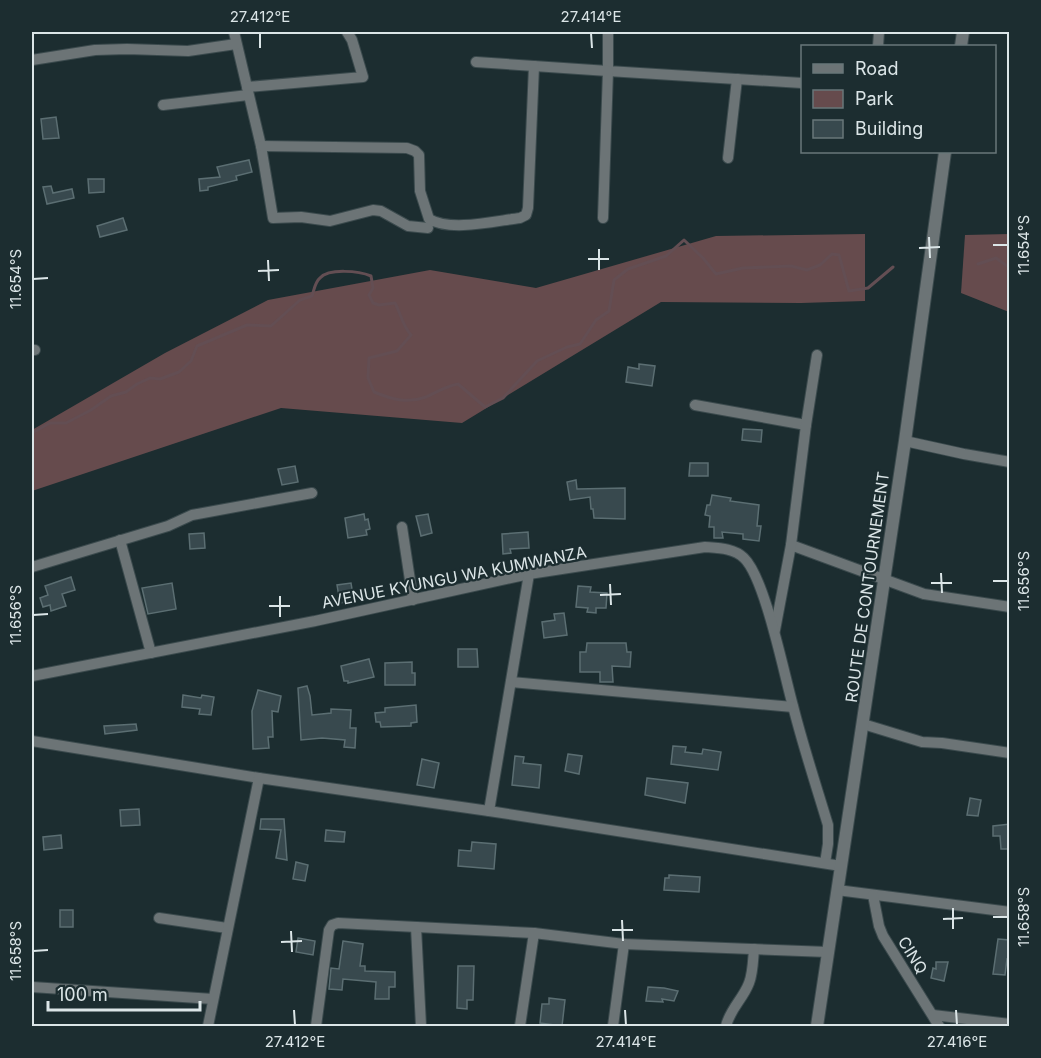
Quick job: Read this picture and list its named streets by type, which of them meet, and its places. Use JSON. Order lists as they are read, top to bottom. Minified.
{"streets":{"street":["AVENUE KYUNGU WA KUMWANZA","ROUTE DE CONTOURNEMENT","CINQ"]},"legend":["Road","Park","Building"],"scale_bar":"100 m","coordinates":["27.412°E","27.414°E","11.654°S","11.656°S","11.658°S","27.416°E"]}
